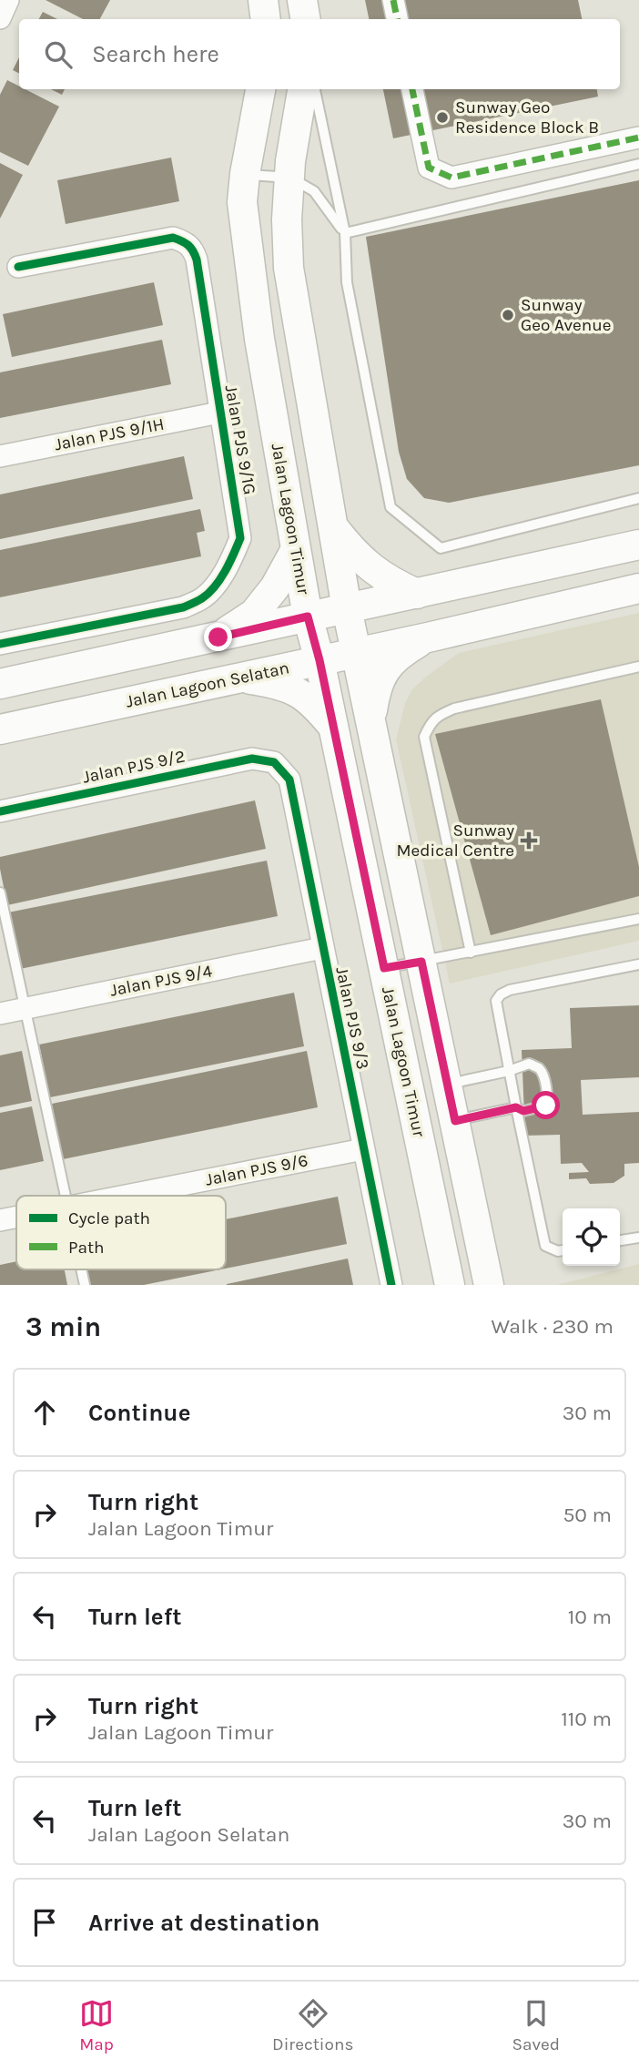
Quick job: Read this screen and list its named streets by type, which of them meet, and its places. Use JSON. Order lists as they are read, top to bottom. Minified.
{"streets":{"main road":["Jalan Lagoon Timur","Jalan Lagoon Selatan"],"street":["Jalan PJS 9/1H","Jalan PJS 9/1G","Jalan PJS 9/2","Jalan PJS 9/4","Jalan PJS 9/3","Jalan PJS 9/6"]},"crossings":[["Jalan PJS 9/1H","Jalan PJS 9/1G"],["Jalan Lagoon Timur","Jalan Lagoon Selatan"],["Jalan PJS 9/2","Jalan PJS 9/3"],["Jalan PJS 9/4","Jalan PJS 9/3"],["Jalan PJS 9/3","Jalan PJS 9/6"]],"places":{"other":["Sunway Geo Residence Block B","Sunway Geo Avenue"],"health":["Sunway Medical Centre"]},"legend":["Cycle path","Path"],"page":{"search":"Search here","heading":["3 min","Walk · 230 m"],"list":[["Continue","30 m"],["Turn right","Jalan Lagoon Timur","50 m"],["Turn left","10 m"],["Turn right","Jalan Lagoon Timur","110 m"],["Turn left","Jalan Lagoon Selatan","30 m"],"Arrive at destination"],"nav":["Map","Directions","Saved"]}}
